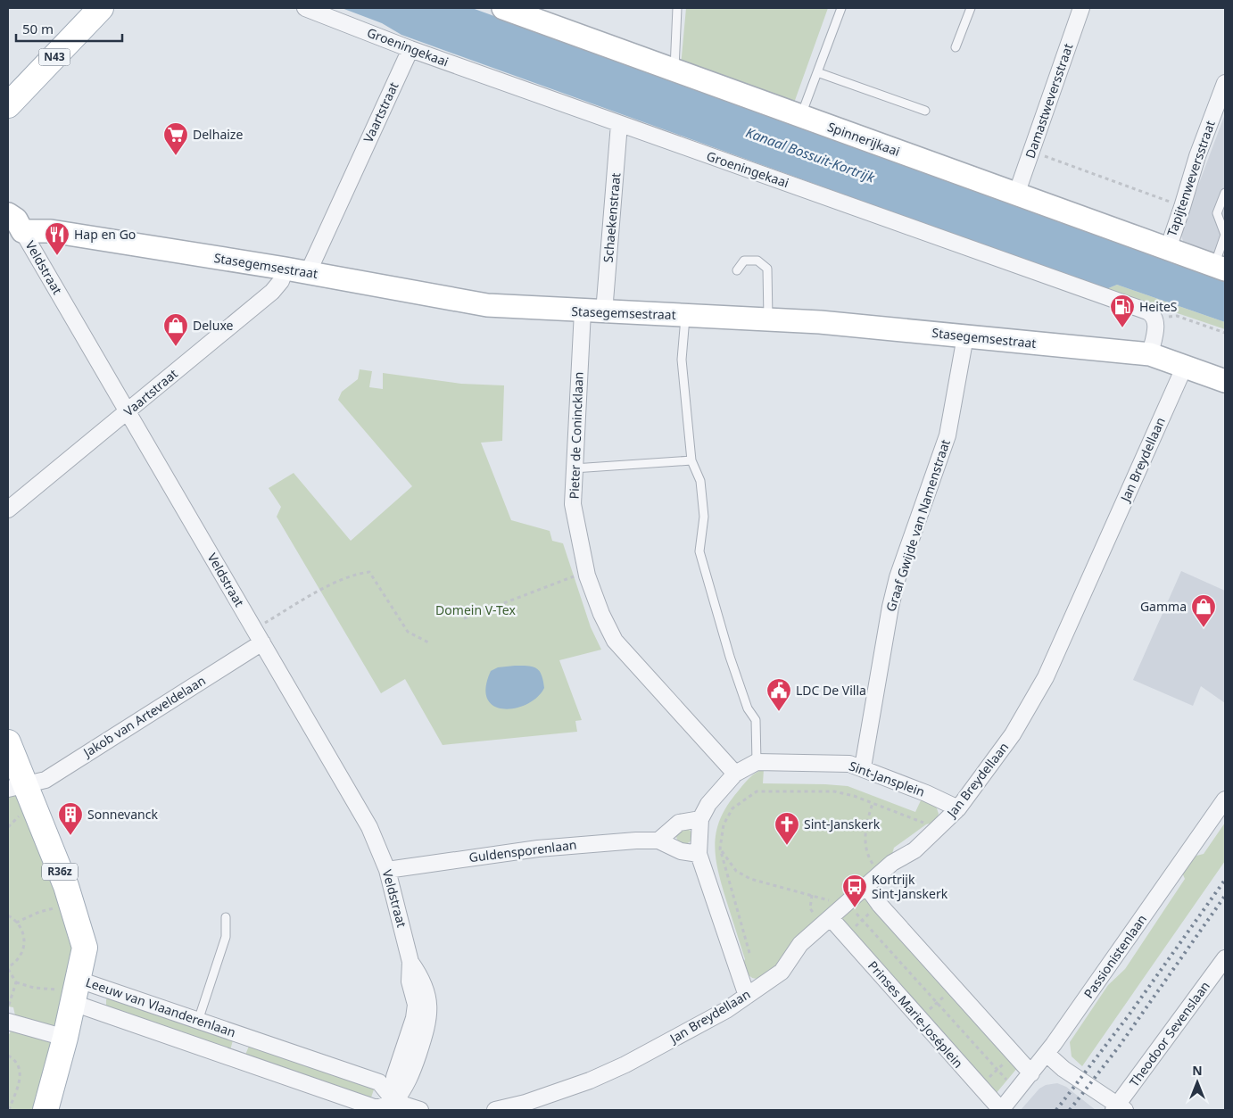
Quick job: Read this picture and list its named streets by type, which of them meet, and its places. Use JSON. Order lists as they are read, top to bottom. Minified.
{"streets":{"main road":["N43","R36z"],"street":["Groeningekaai","Damastweversstraat","Vaartstraat","Spinnerijkaai","Tapijtenweversstraat","Schaekenstraat","Stasegemsestraat","Veldstraat","Pieter de Conincklaan","Jan Breydellaan","Graaf Gwijde van Namenstraat","Jakob van Arteveldelaan","Sint-Jansplein","Guldensporenlaan","Passionistenlaan","Leeuw van Vlaanderenlaan","Prinses Marie-Joséplein","Theodoor Sevenslaan"]},"crossings":[["Groeningekaai","Vaartstraat"],["Groeningekaai","Schaekenstraat"],["Damastweversstraat","Spinnerijkaai"],["Vaartstraat","Stasegemsestraat"],["Vaartstraat","Veldstraat"],["Spinnerijkaai","Tapijtenweversstraat"],["Schaekenstraat","Stasegemsestraat"],["Schaekenstraat","Pieter de Conincklaan"],["Stasegemsestraat","Veldstraat"],["Stasegemsestraat","Pieter de Conincklaan"],["Stasegemsestraat","Jan Breydellaan"],["Stasegemsestraat","Graaf Gwijde van Namenstraat"],["Veldstraat","Jakob van Arteveldelaan"],["Veldstraat","Guldensporenlaan"],["Veldstraat","Leeuw van Vlaanderenlaan"],["Pieter de Conincklaan","Sint-Jansplein"],["Jan Breydellaan","Sint-Jansplein"],["Jan Breydellaan","Prinses Marie-Joséplein"],["Graaf Gwijde van Namenstraat","Sint-Jansplein"],["Jakob van Arteveldelaan","R36z"],["R36z","Leeuw van Vlaanderenlaan"],["Passionistenlaan","Prinses Marie-Joséplein"]],"water":["Kanaal Bossuit-Kortrijk"],"parks":["Domein V-Tex"],"places":{"supermarket":["Delhaize"],"restaurant":["Hap en Go"],"fuel station":["HeiteS"],"shop":["Deluxe","Gamma"],"public building":["LDC De Villa"],"building":["Sonnevanck"],"church":["Sint-Janskerk"],"bus stop":["Kortrijk Sint-Janskerk"]},"scale_bar":"50 m","north":"top"}
